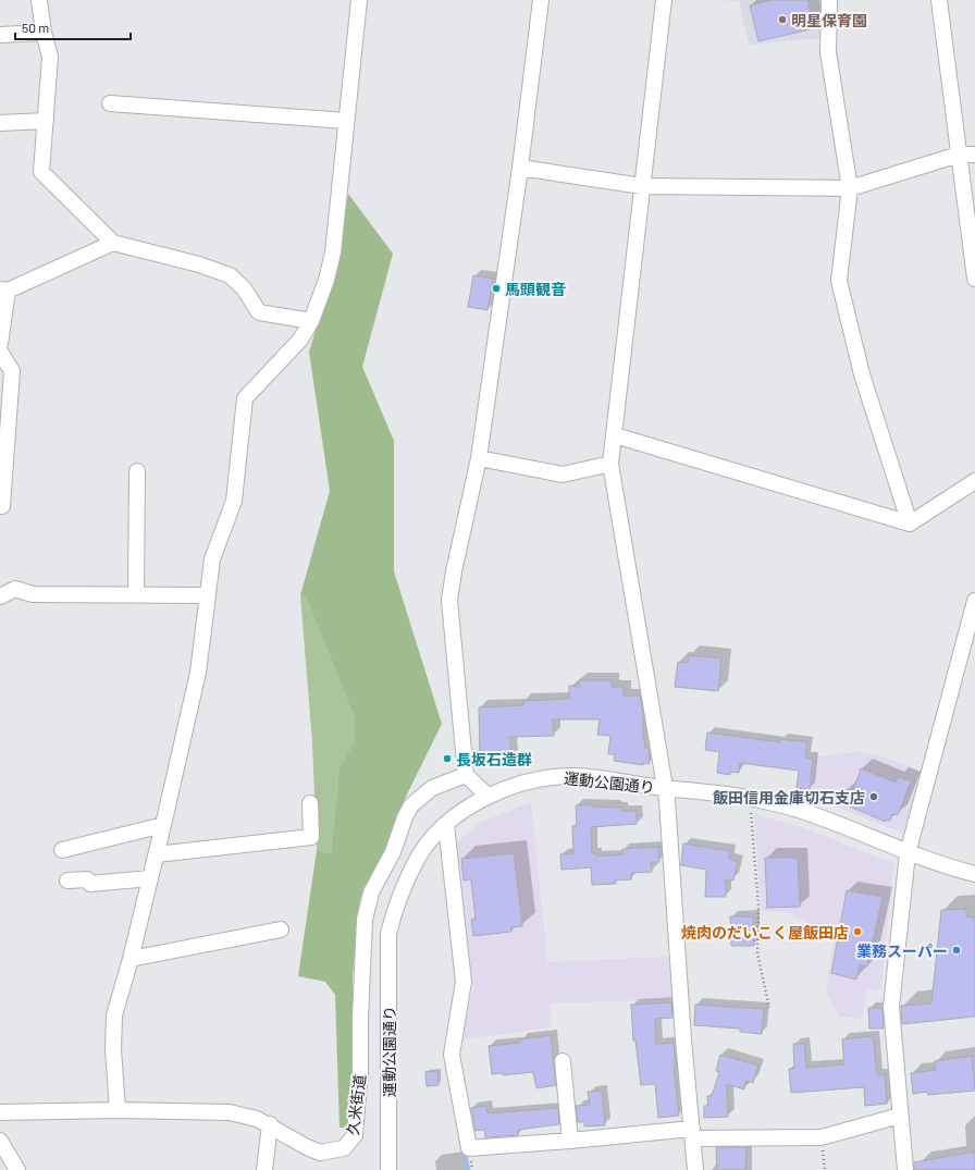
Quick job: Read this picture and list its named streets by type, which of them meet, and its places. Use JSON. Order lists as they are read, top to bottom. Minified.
{"streets":{"street":["運動公園通り","久米街道"]},"places":["明星保育園","馬頭観音","長坂石造群","飯田信用金庫切石支店","焼肉のだいこく屋飯田店","業務スーパー"],"scale_bar":"50 m"}
